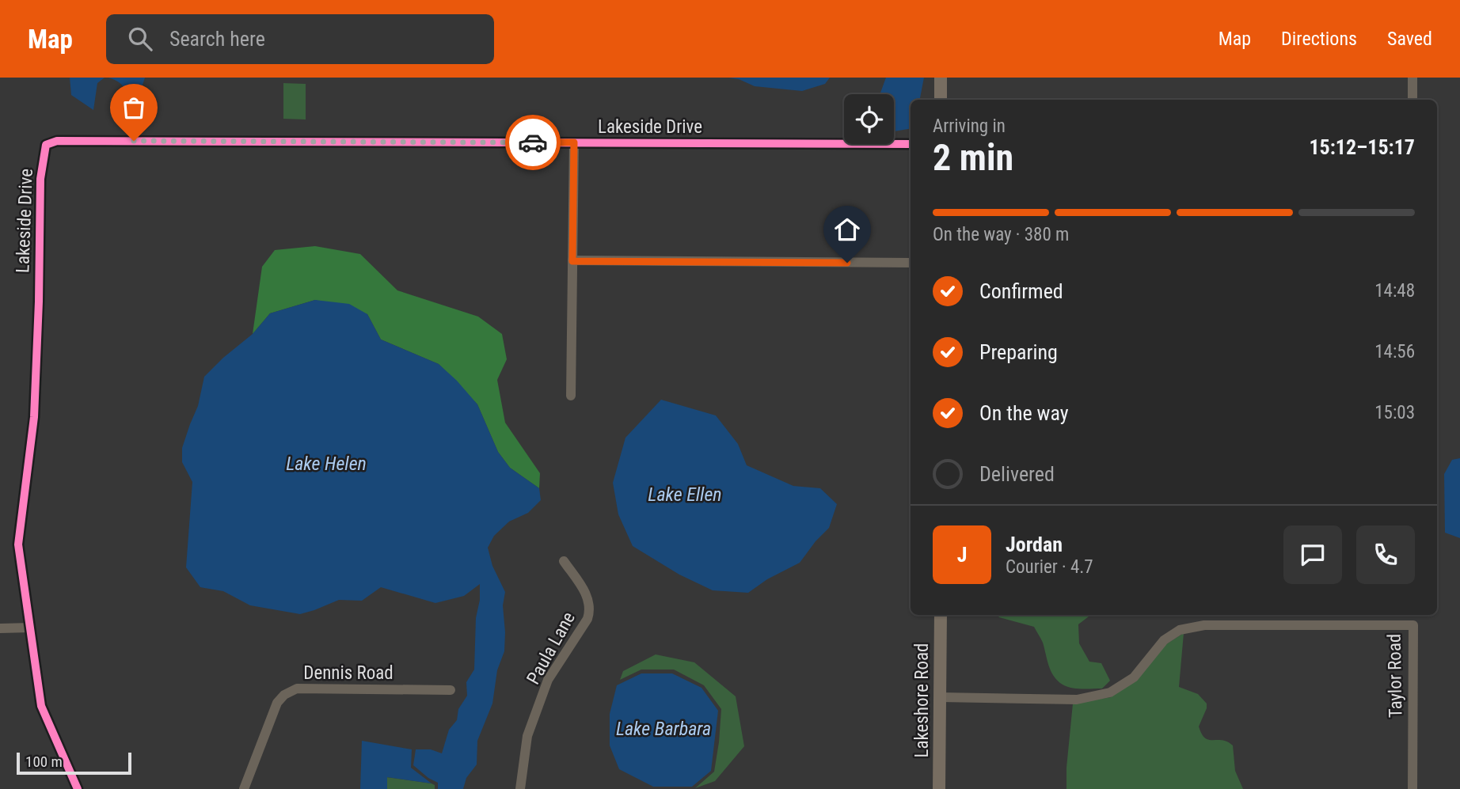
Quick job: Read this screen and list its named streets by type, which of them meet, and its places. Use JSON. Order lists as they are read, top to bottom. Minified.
{"streets":{"street":["Lakeside Drive","Paula Lane","Dennis Road","Taylor Road","Lakeshore Road"]},"crossings":[["Taylor Road","Lakeshore Road"]],"water":["Lake Helen","Lake Ellen","Lake Barbara"],"scale_bar":"100 m","page":{"header":"Map","search":"Search here","nav":["Map","Directions","Saved"],"heading":["2 min","Arriving in","15:12–15:17"],"panel":["Jordan","Courier · 4.7"],"bar":"On the way · 380 m","list":[["Confirmed","14:48"],["Preparing","14:56"],["On the way","15:03"],"Delivered"],"round":"J","scale":"100 m"}}
